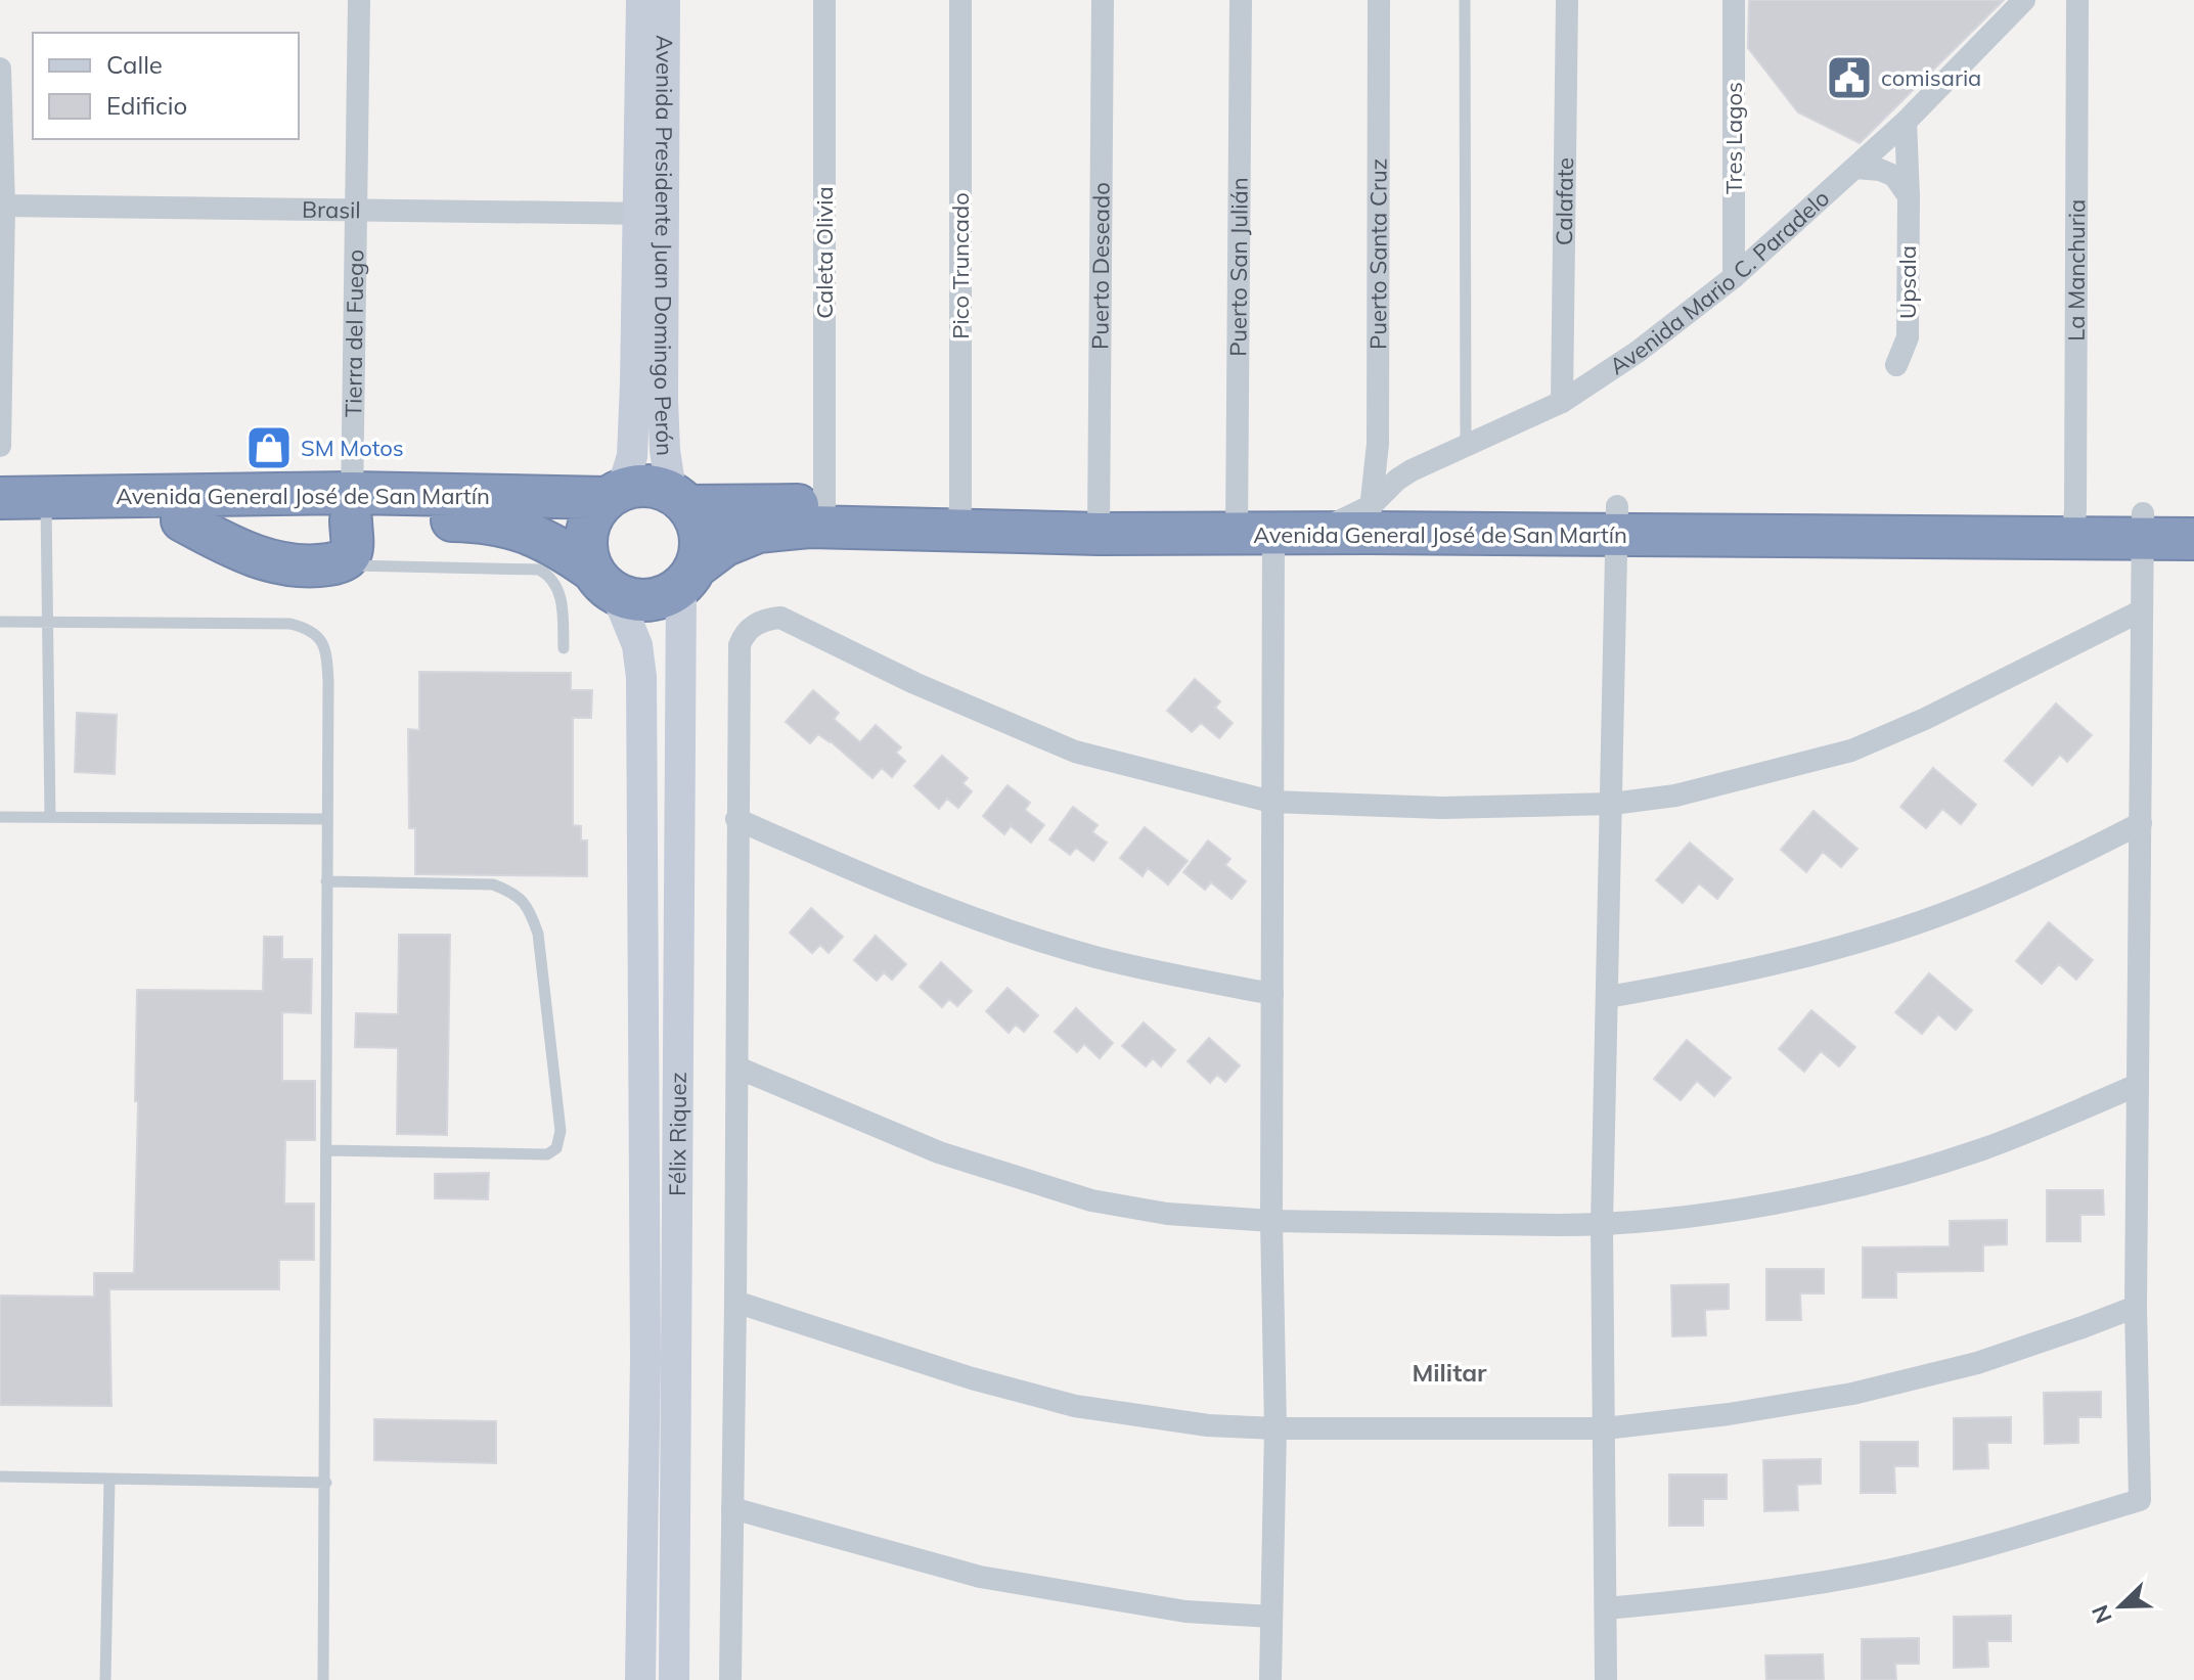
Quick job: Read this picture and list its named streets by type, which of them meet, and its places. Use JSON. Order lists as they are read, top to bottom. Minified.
{"streets":{"highway":["Avenida General José de San Martín"],"street":["Tres Lagos","Calafate","Brasil","Avenida Presidente Juan Domingo Perón","Caleta Olivia","Puerto Santa Cruz","Pico Truncado","Puerto Deseado","Puerto San Julián","La Manchuria","Avenida Mario C. Paradelo","Upsala","Tierra del Fuego","Félix Riquez"]},"crossings":[["Tres Lagos","Avenida Mario C. Paradelo"],["Calafate","Avenida Mario C. Paradelo"],["Brasil","Avenida Presidente Juan Domingo Perón"],["Brasil","Tierra del Fuego"],["Avenida Presidente Juan Domingo Perón","Avenida General José de San Martín"],["Avenida Presidente Juan Domingo Perón","Félix Riquez"],["Caleta Olivia","Avenida General José de San Martín"],["Puerto Santa Cruz","Avenida Mario C. Paradelo"],["Puerto Santa Cruz","Avenida General José de San Martín"],["Pico Truncado","Avenida General José de San Martín"],["Puerto Deseado","Avenida General José de San Martín"],["Puerto San Julián","Avenida General José de San Martín"],["La Manchuria","Avenida General José de San Martín"],["Avenida Mario C. Paradelo","Upsala"],["Avenida Mario C. Paradelo","Avenida General José de San Martín"],["Tierra del Fuego","Avenida General José de San Martín"],["Avenida General José de San Martín","Félix Riquez"]],"districts":["Militar"],"places":{"public building":["comisaria"],"shop":["SM Motos"]},"legend":["Calle","Edificio"],"north":"bottom left"}
